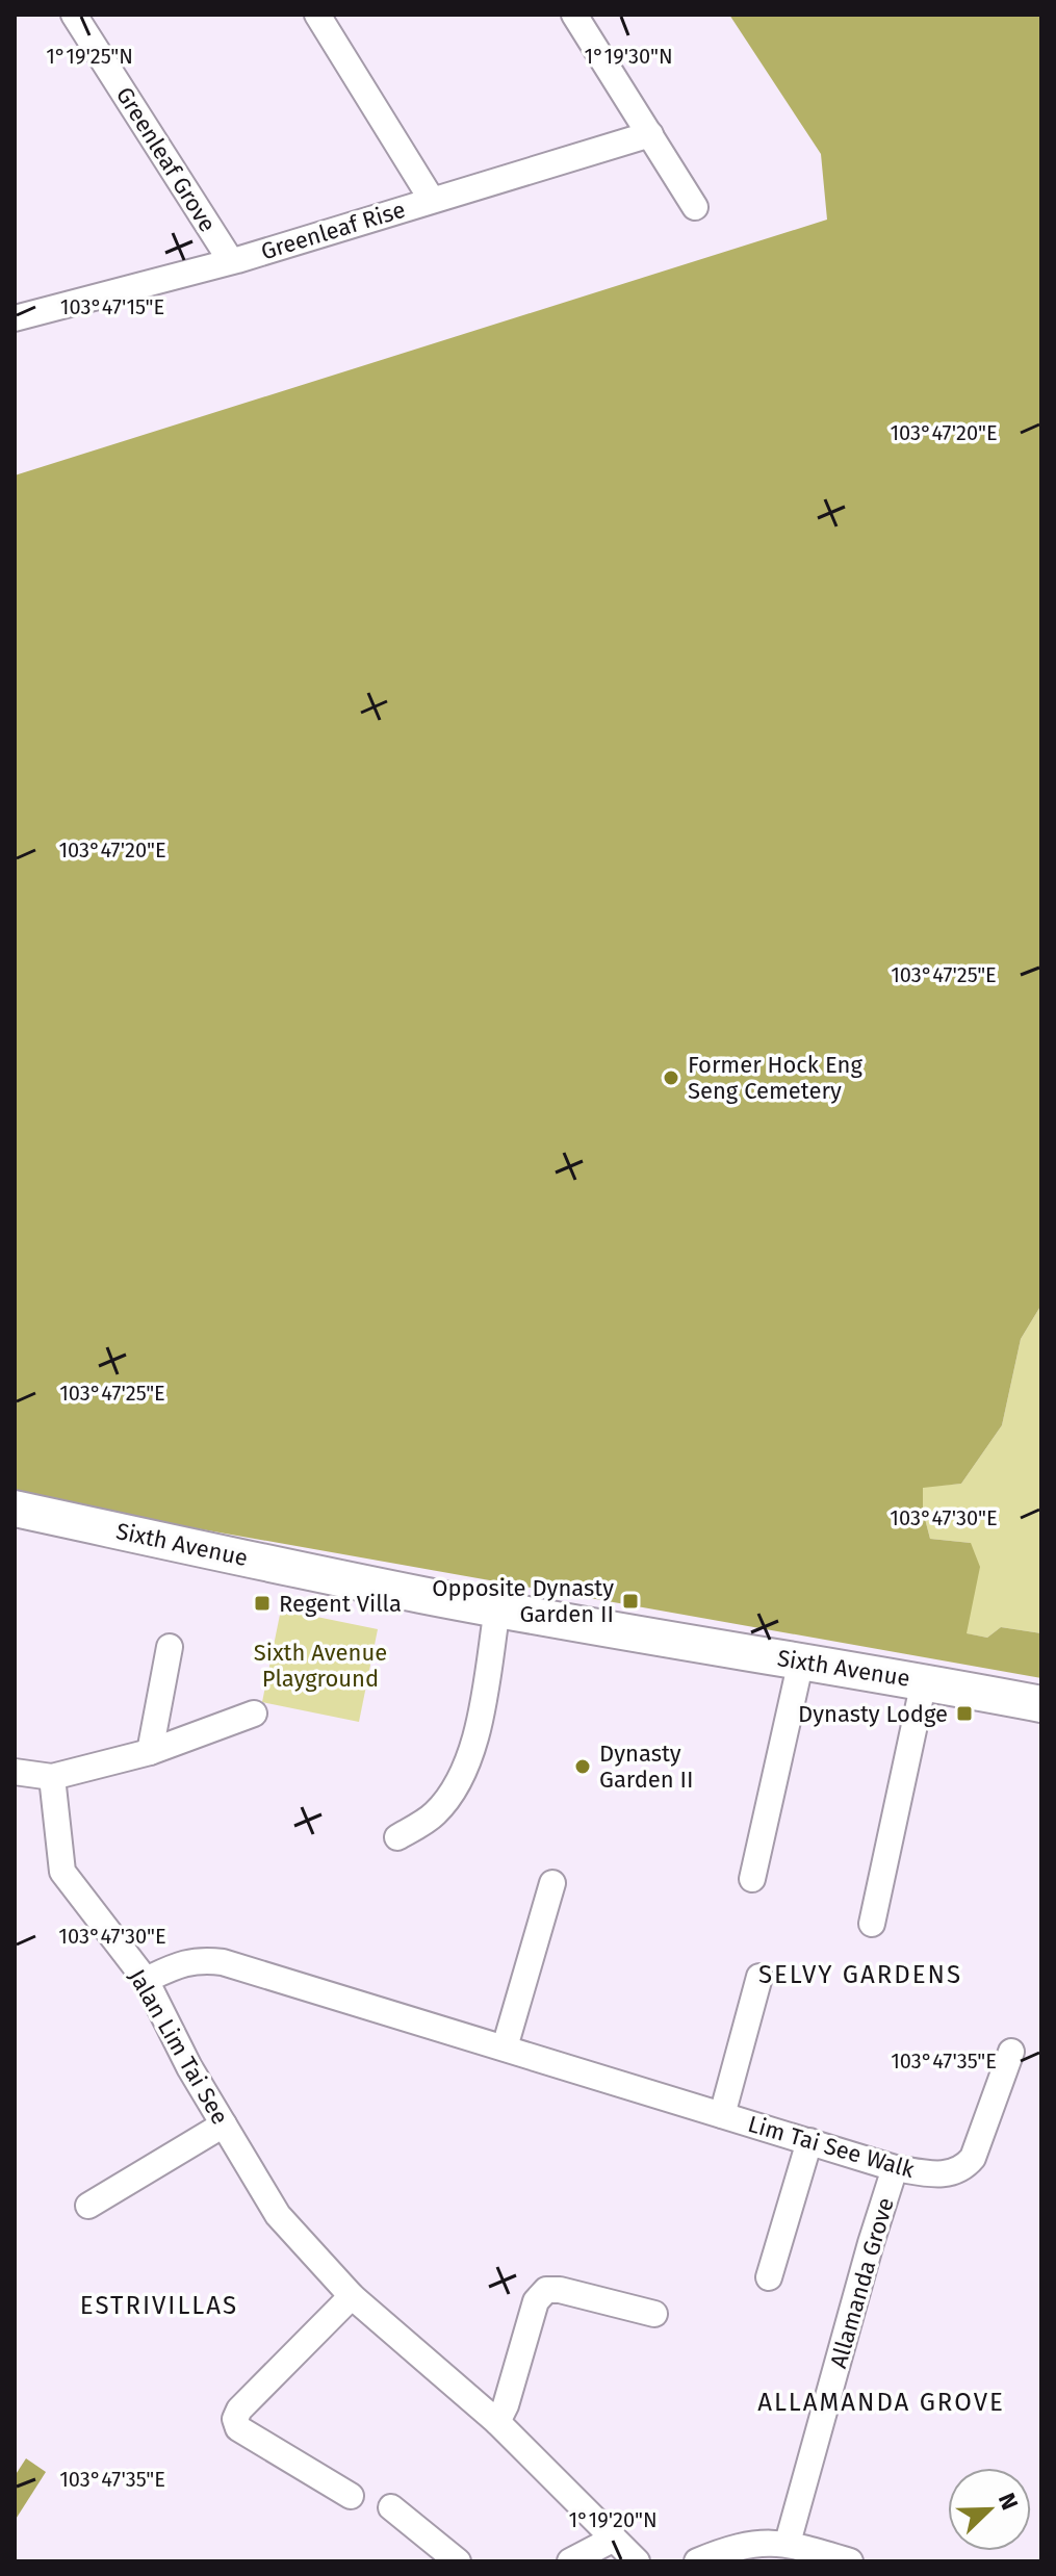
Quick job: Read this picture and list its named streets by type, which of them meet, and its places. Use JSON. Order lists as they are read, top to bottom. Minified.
{"streets":{"main road":["Sixth Avenue"],"street":["Greenleaf Grove","Greenleaf Rise","Jalan Lim Tai See","Lim Tai See Walk","Allamanda Grove"]},"crossings":[["Greenleaf Grove","Greenleaf Rise"],["Jalan Lim Tai See","Lim Tai See Walk"],["Lim Tai See Walk","Allamanda Grove"]],"districts":["SELVY GARDENS","ESTRIVILLAS","ALLAMANDA GROVE"],"parks":["Sixth Avenue Playground"],"places":{"other":["Former Hock Eng Seng Cemetery","Dynasty Garden II"],"transit":["Opposite Dynasty Garden II","Regent Villa","Dynasty Lodge"]},"north":"top right","coordinates":["1°19'25\"N","1°19'30\"N","103°47'15\"E","103°47'20\"E","103°47'25\"E","103°47'30\"E","103°47'35\"E","1°19'20\"N"]}
